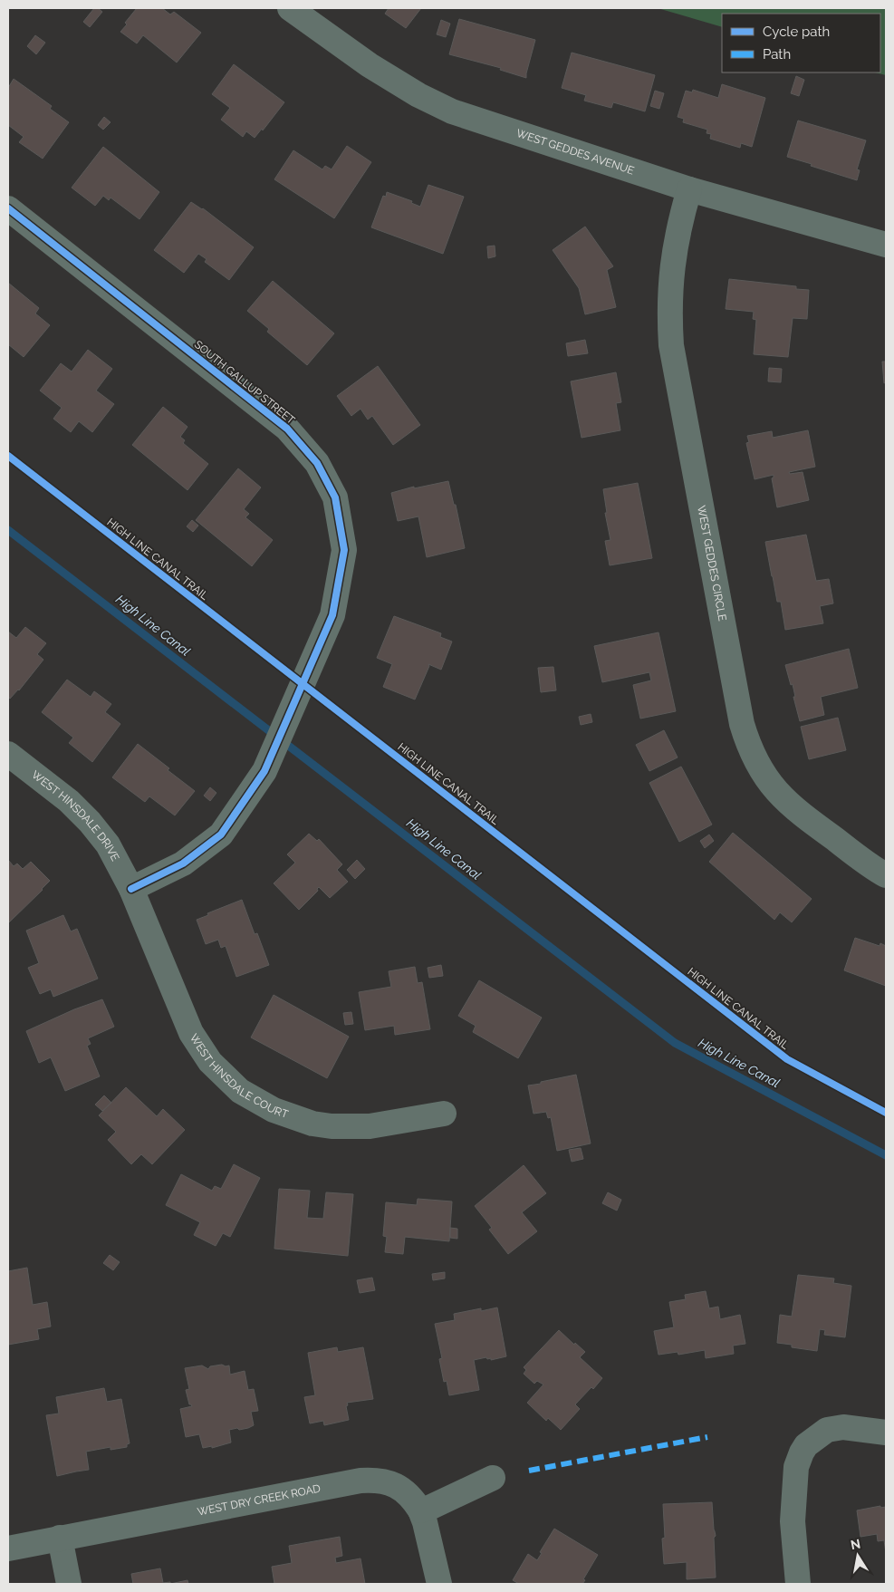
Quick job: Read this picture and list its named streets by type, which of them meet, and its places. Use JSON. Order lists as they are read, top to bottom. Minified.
{"streets":{"street":["WEST GEDDES AVENUE","SOUTH GALLUP STREET","WEST GEDDES CIRCLE","WEST HINSDALE DRIVE","WEST HINSDALE COURT","WEST DRY CREEK ROAD"],"cycle path":["HIGH LINE CANAL TRAIL"]},"crossings":[["WEST GEDDES AVENUE","WEST GEDDES CIRCLE"],["SOUTH GALLUP STREET","WEST HINSDALE DRIVE"],["SOUTH GALLUP STREET","WEST HINSDALE COURT"],["WEST HINSDALE DRIVE","WEST HINSDALE COURT"]],"water":["High Line Canal"],"legend":["Cycle path","Path"],"north":"top"}
